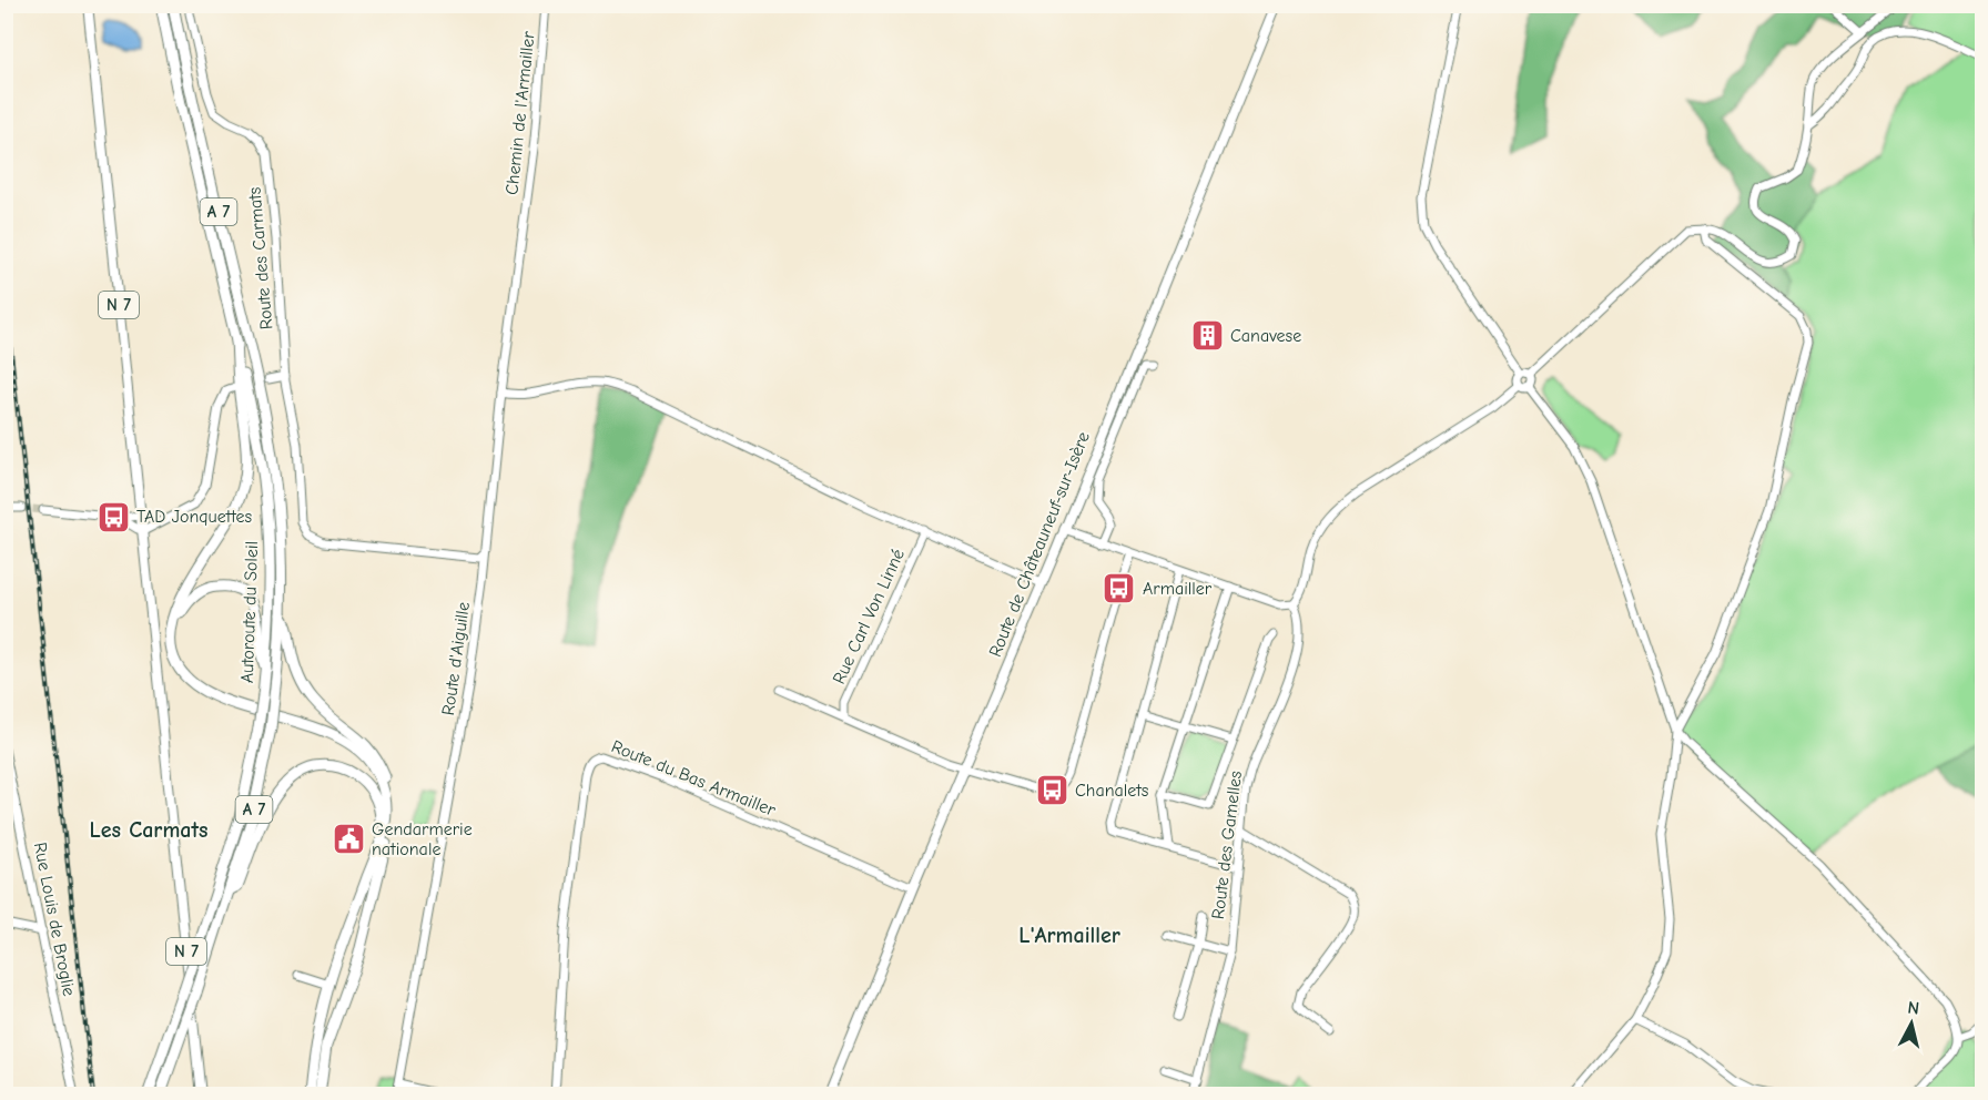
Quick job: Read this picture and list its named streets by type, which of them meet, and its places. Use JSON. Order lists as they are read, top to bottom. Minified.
{"streets":{"highway":["A 7","Autoroute du Soleil"],"main road":["N 7","Route de Châteauneuf-sur-Isère"],"street":["Chemin de l'Armailler","Route des Carmats","Rue Carl Von Linné","Route d'Aiguille","Route du Bas Armailler","Route des Gamelles","Rue Louis de Broglie"]},"crossings":[["Chemin de l'Armailler","Route d'Aiguille"],["Route des Carmats","Route d'Aiguille"],["Route de Châteauneuf-sur-Isère","Route du Bas Armailler"]],"districts":["Les Carmats","L'Armailler"],"places":{"building":["Canavese"],"bus stop":["TAD Jonquettes","Armailler","Chanalets"],"public building":["Gendarmerie nationale"]},"north":"top"}
